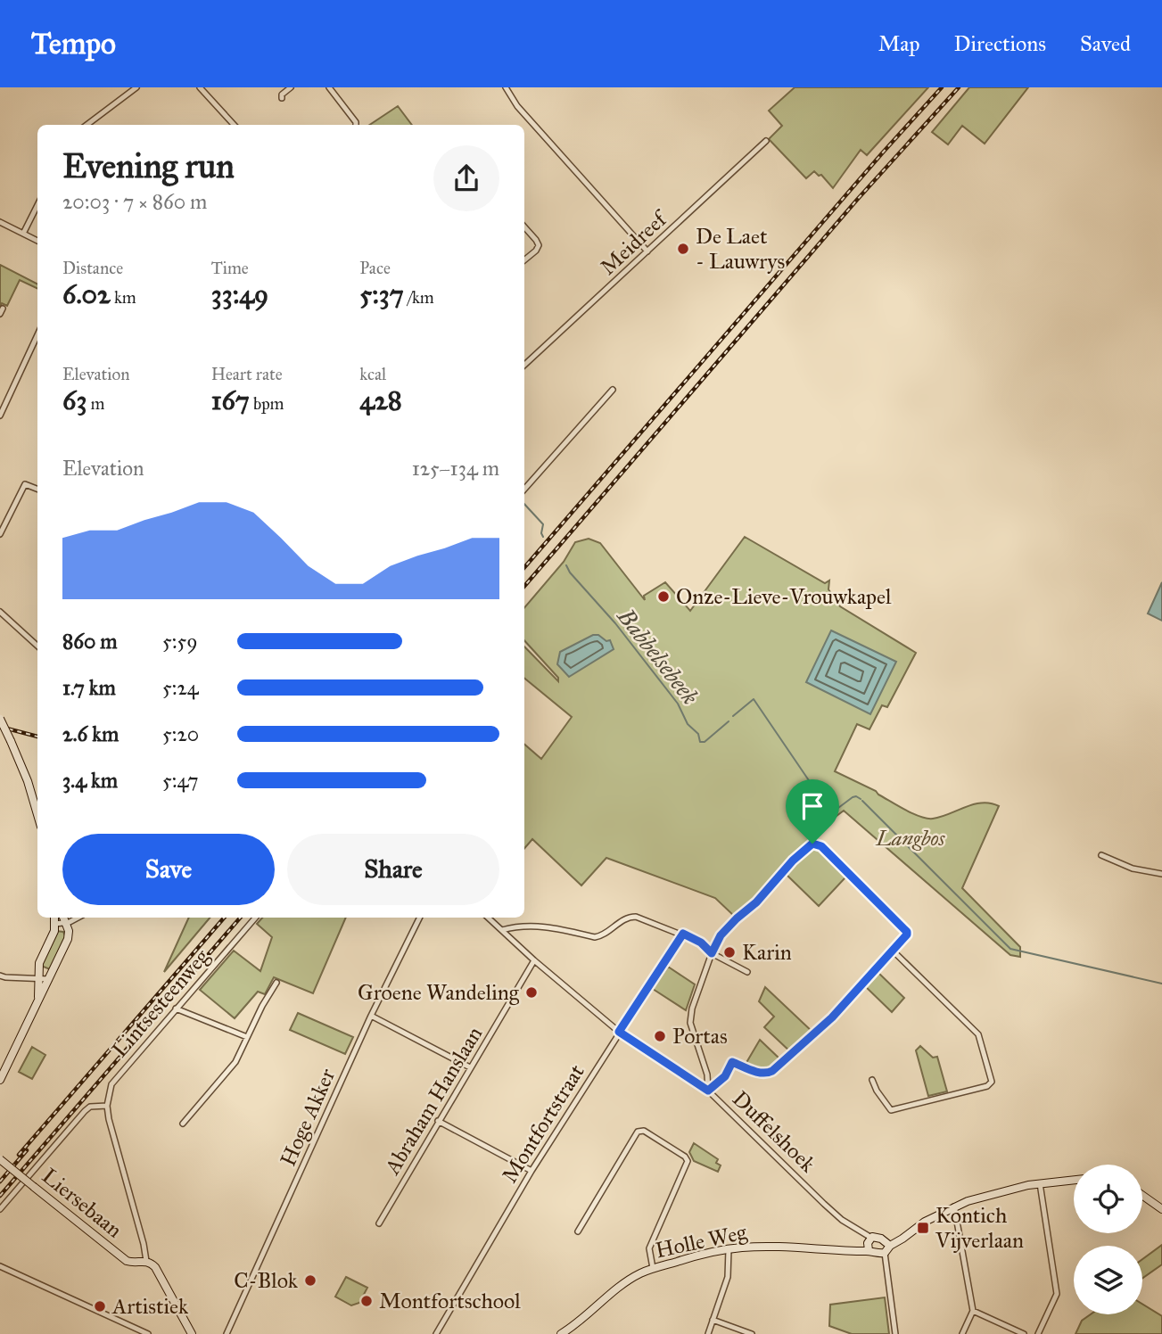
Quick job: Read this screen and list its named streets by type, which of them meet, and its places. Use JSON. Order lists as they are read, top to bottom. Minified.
{"streets":{"street":["Meidreef","Lintsesteenweg","Abraham Hanslaan","Hoge Akker","Montfortstraat","Duffelshoek","Liersebaan","Holle Weg"]},"crossings":[["Lintsesteenweg","Liersebaan"],["Duffelshoek","Holle Weg"]],"water":["Babbelsebeek"],"parks":["Langbos"],"places":{"other":["De Laet - Lauwrys","Onze-Lieve-Vrouwkapel","Karin","Groene Wandeling","Portas","C-Blok","Montfortschool","Artistiek"],"transit":["Kontich Vijverlaan"]},"page":{"header":"Tempo","nav":["Map","Directions","Saved"],"heading":["Evening run","20:03 · 7 × 860 m"],"stats":[["Distance","6.02 km"],["Time","33:49"],["Pace","5:37 /km"],["Elevation","63 m"],["Heart rate","167 bpm"],["kcal","428"]],"chart":["Elevation","125–134 m"],"list":[{"name":"860 m","note":"5:59"},{"name":"1.7 km","note":"5:24"},{"name":"2.6 km","note":"5:20"},{"name":"3.4 km","note":"5:47"}],"buttons":["Save","Share"]}}
